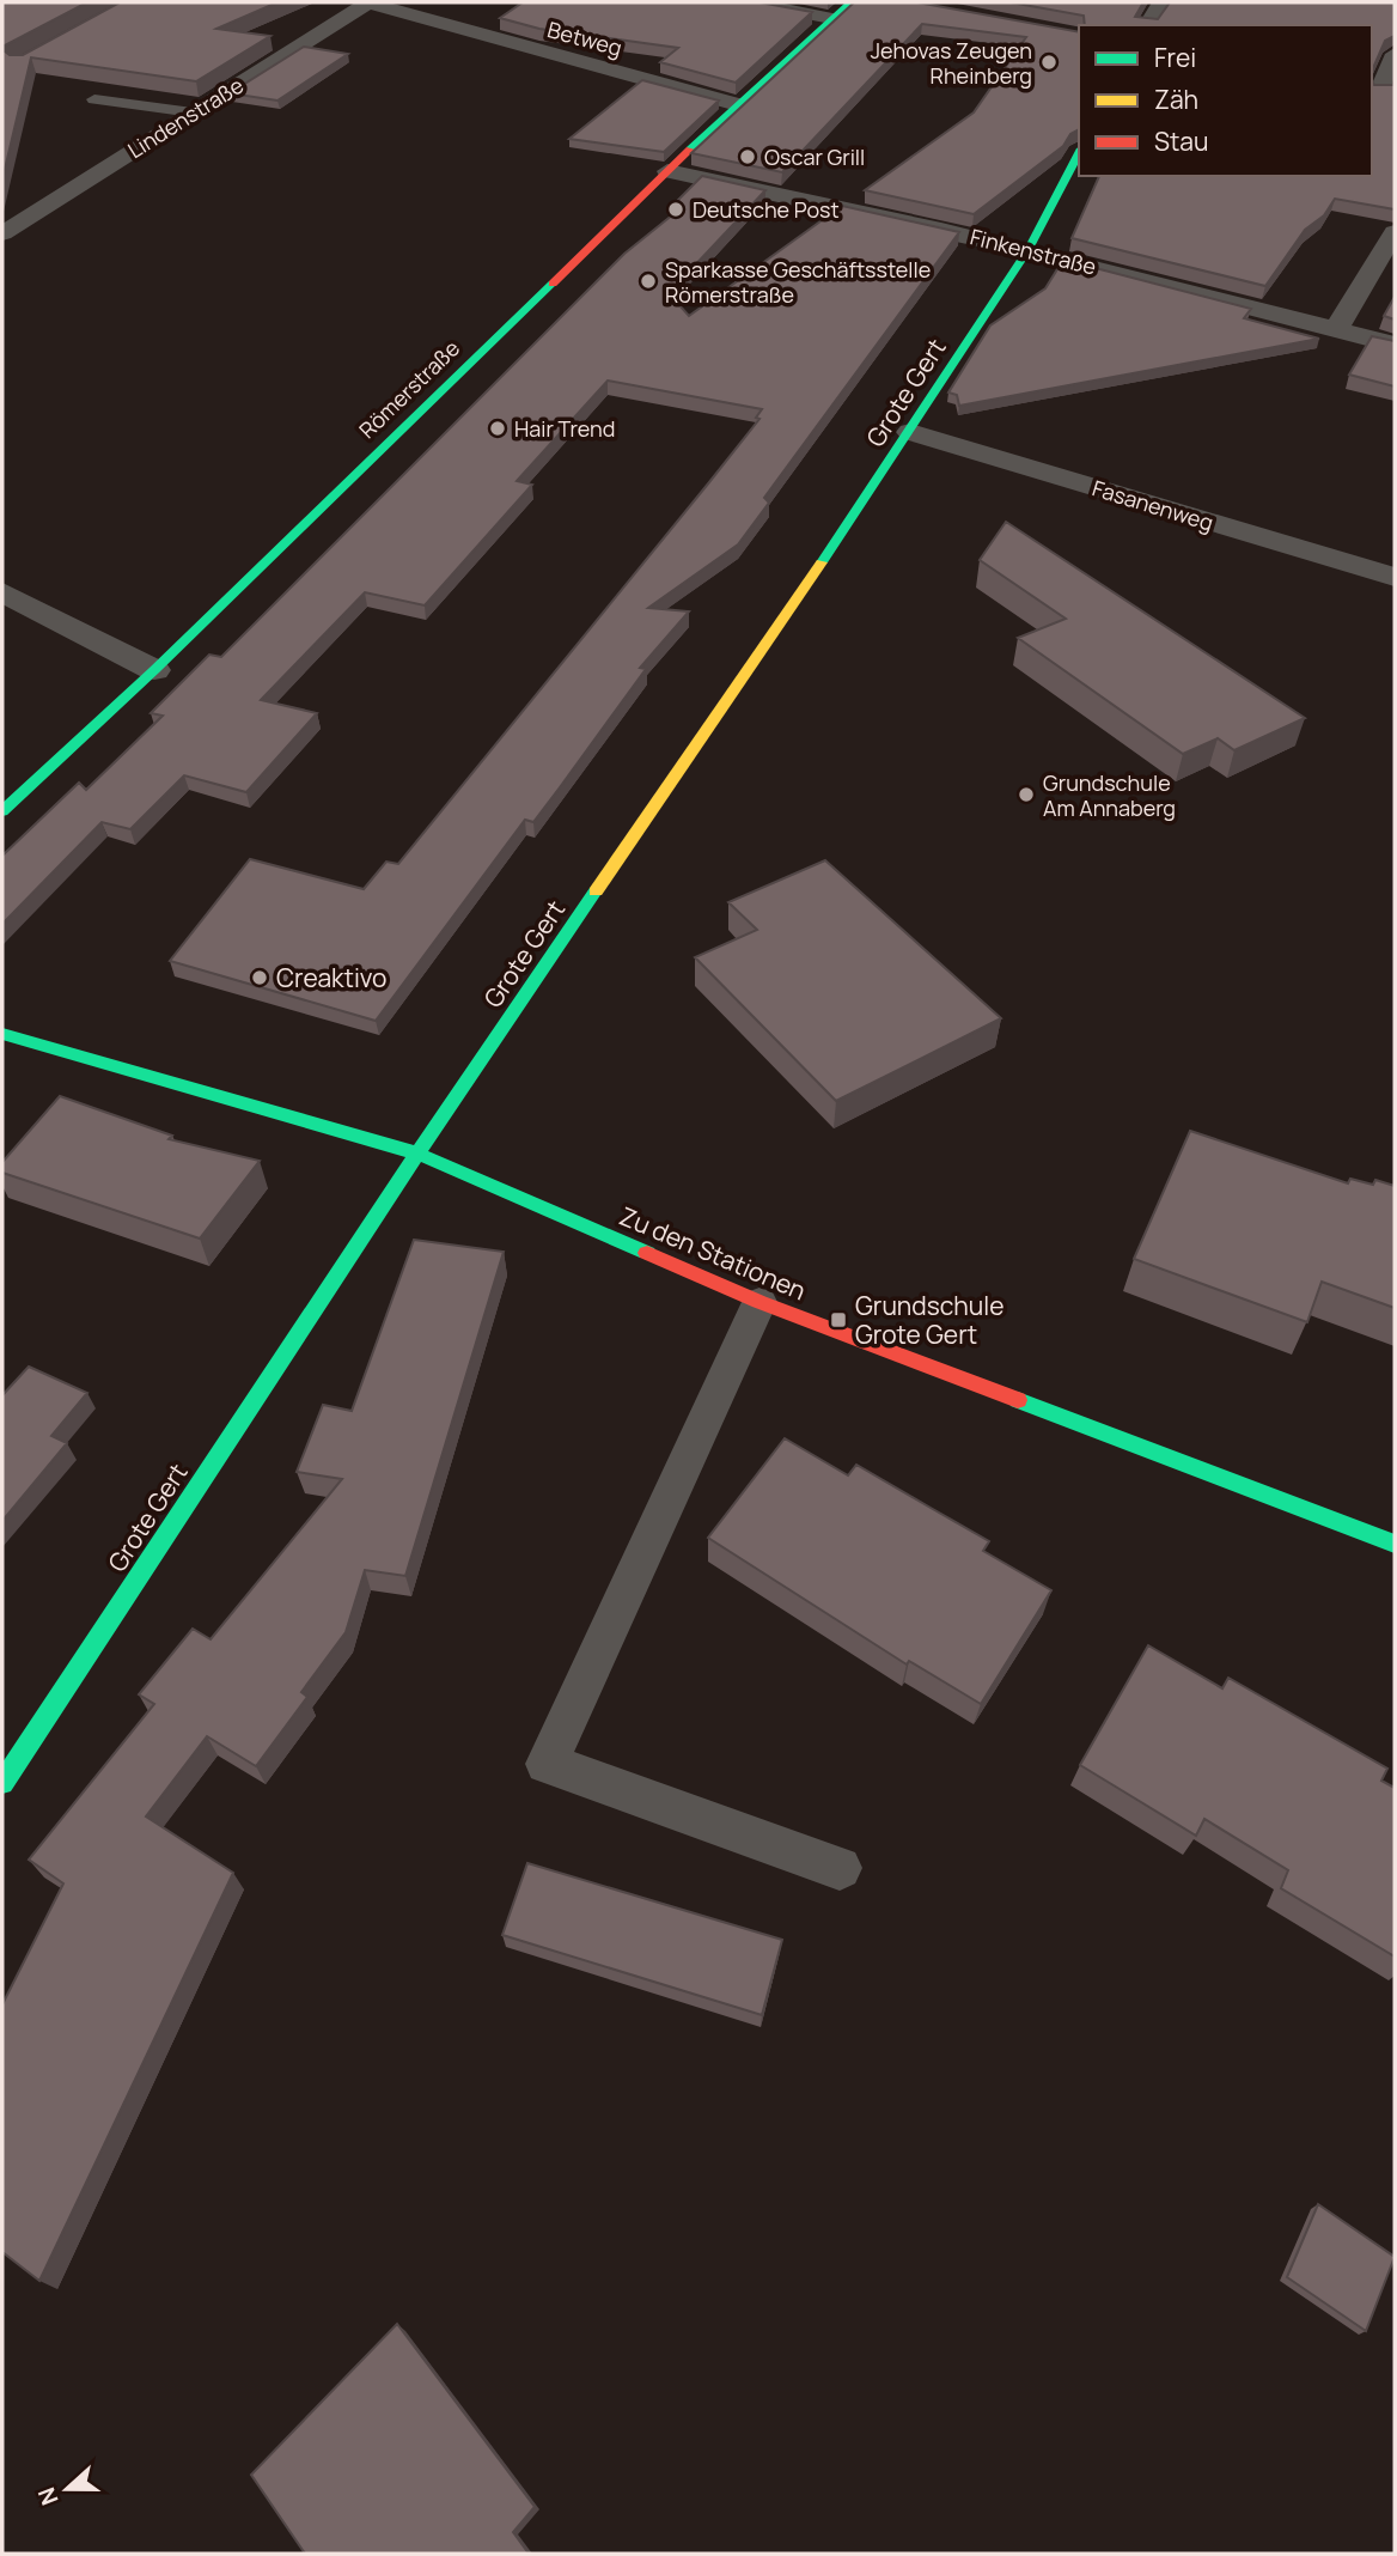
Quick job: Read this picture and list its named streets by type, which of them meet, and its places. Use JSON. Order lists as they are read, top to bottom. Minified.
{"streets":{"street":["Betweg","Lindenstraße","Finkenstraße","Römerstraße","Grote Gert","Fasanenweg","Zu den Stationen"]},"crossings":[["Betweg","Lindenstraße"],["Betweg","Römerstraße"],["Finkenstraße","Römerstraße"],["Finkenstraße","Grote Gert"],["Grote Gert","Fasanenweg"],["Grote Gert","Zu den Stationen"]],"places":{"other":["Jehovas Zeugen Rheinberg","Oscar Grill","Deutsche Post","Sparkasse Geschäftsstelle Römerstraße","Hair Trend","Grundschule Am Annaberg","Creaktivo"],"transit":["Grundschule Grote Gert"]},"legend":["Frei","Zäh","Stau"],"north":"left"}
